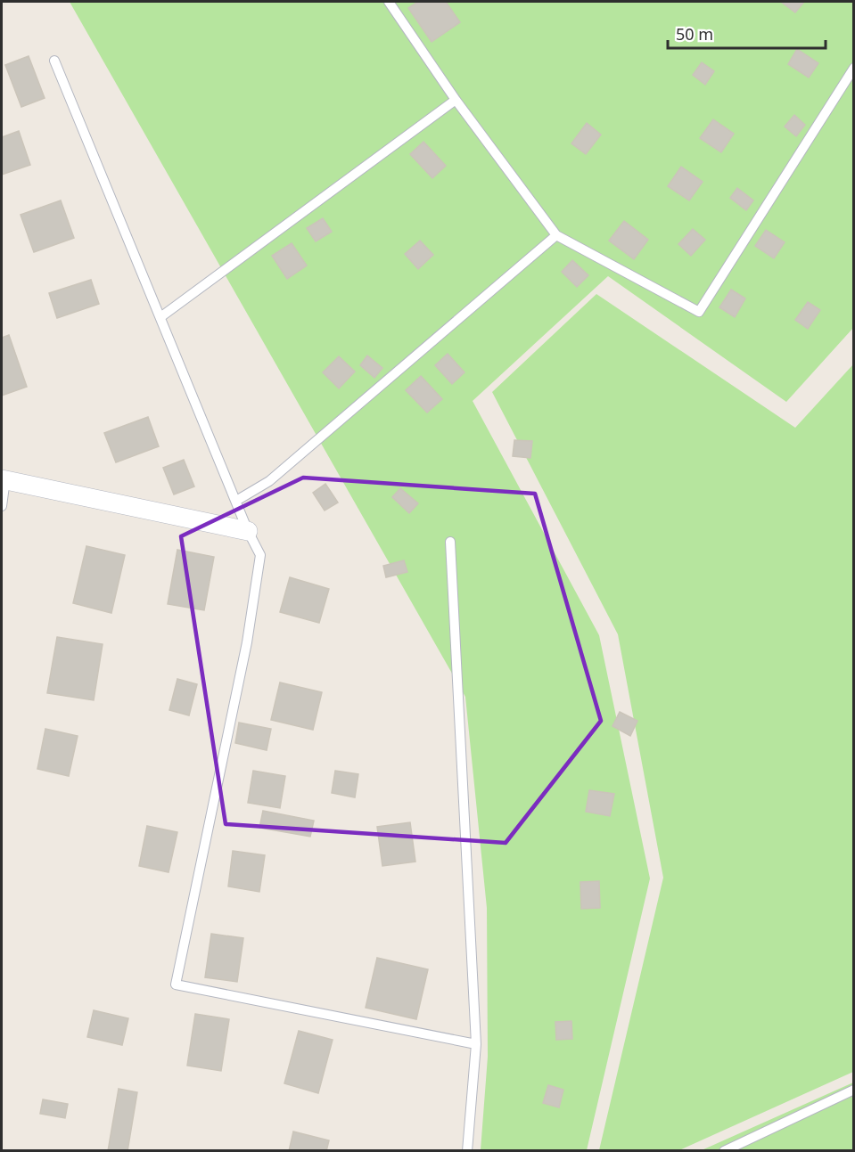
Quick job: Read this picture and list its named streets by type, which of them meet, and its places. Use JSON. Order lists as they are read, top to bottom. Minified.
{"scale_bar":"50 m"}
